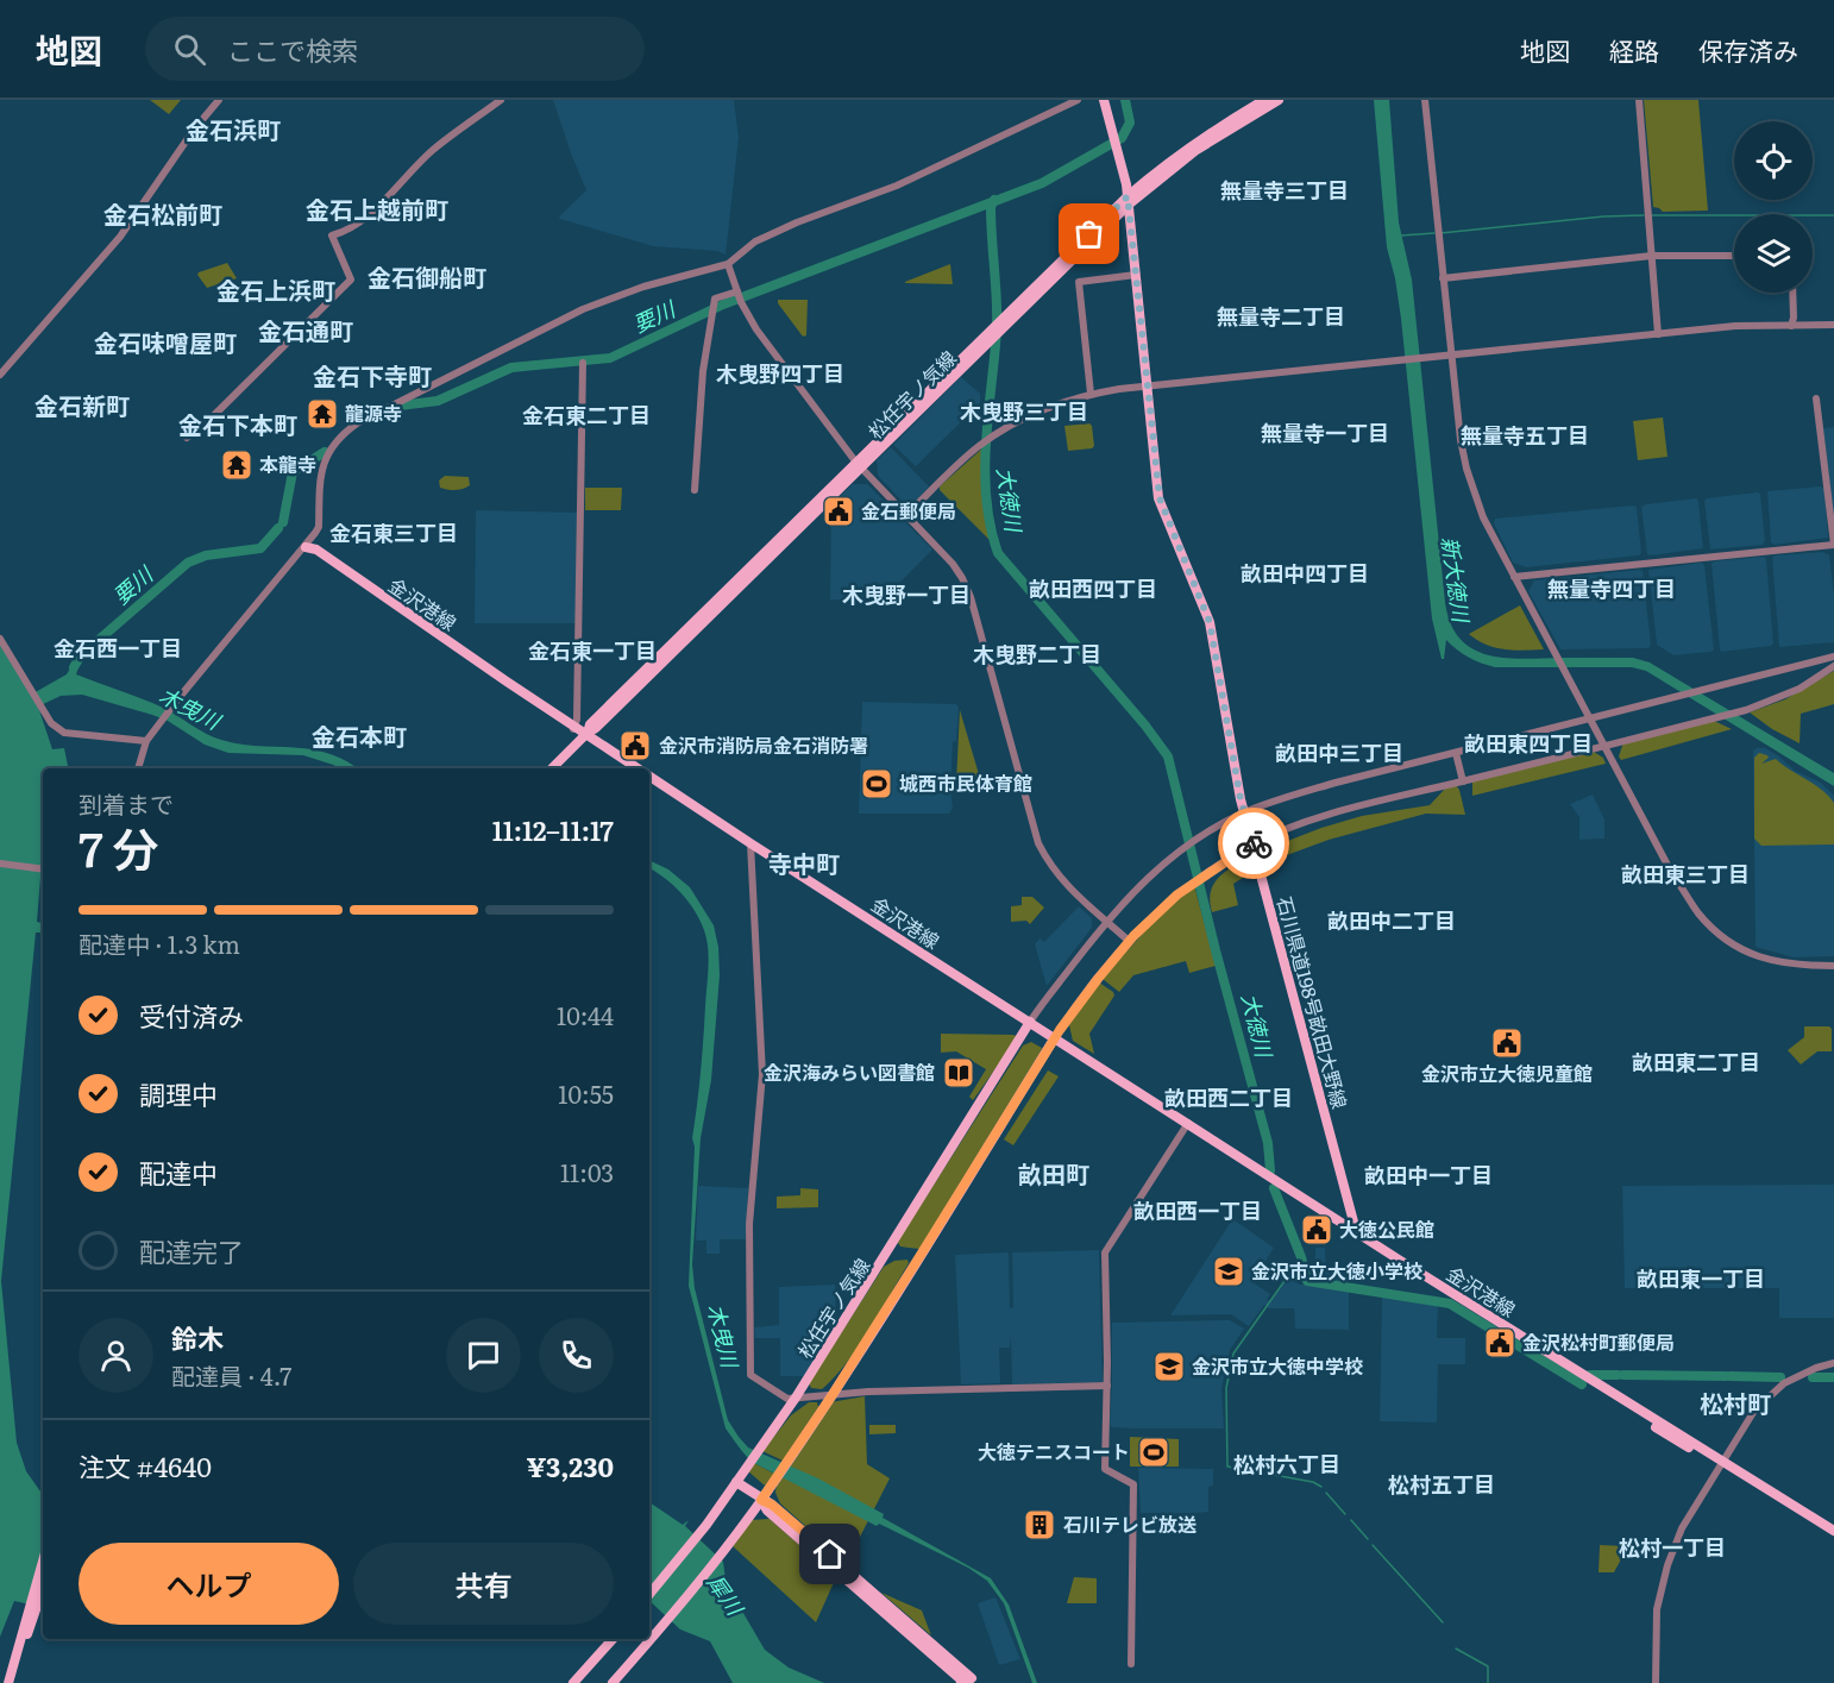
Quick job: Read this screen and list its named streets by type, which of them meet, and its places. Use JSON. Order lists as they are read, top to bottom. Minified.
{"streets":{"main road":["松任宇ノ気線","金沢港線","石川県道198号畝田大野線"]},"crossings":[["松任宇ノ気線","金沢港線"],["松任宇ノ気線","石川県道198号畝田大野線"],["金沢港線","石川県道198号畝田大野線"]],"districts":["金石浜町","無量寺三丁目","金石上越前町","金石松前町","金石御船町","金石上浜町","無量寺二丁目","金石通町","金石味噌屋町","木曳野四丁目","金石下寺町","金石新町","木曳野三丁目","金石東二丁目","金石下本町","無量寺一丁目","無量寺五丁目","金石東三丁目","畝田中四丁目","畝田西四丁目","無量寺四丁目","木曳野一丁目","金石西一丁目","金石東一丁目","木曳野二丁目","金石本町","畝田東四丁目","畝田中三丁目","寺中町","畝田東三丁目","畝田中二丁目","畝田東二丁目","畝田西二丁目","畝田町","畝田中一丁目","畝田西一丁目","畝田東一丁目","松村町","松村六丁目","松村五丁目","松村一丁目"],"water":["要川","大徳川","新大徳川","木曳川","犀川"],"places":{"temple":["龍源寺","本龍寺"],"public building":["金石郵便局","金沢市消防局金石消防署","金沢市立大徳児童館","大徳公民館","金沢松村町郵便局"],"sports":["城西市民体育館","大徳テニスコート"],"library":["金沢海みらい図書館"],"school or university":["金沢市立大徳小学校","金沢市立大徳中学校"],"building":["石川テレビ放送"]},"page":{"header":"地図","search":"ここで検索","nav":["地図","経路","保存済み"],"heading":["7 分","到着まで","11:12–11:17"],"panel":["鈴木","配達員 · 4.7","注文 #4640","¥3,230"],"bar":"配達中 · 1.3 km","list":[["受付済み","10:44"],["調理中","10:55"],["配達中","11:03"],"配達完了"],"buttons":["ヘルプ","共有"]}}
